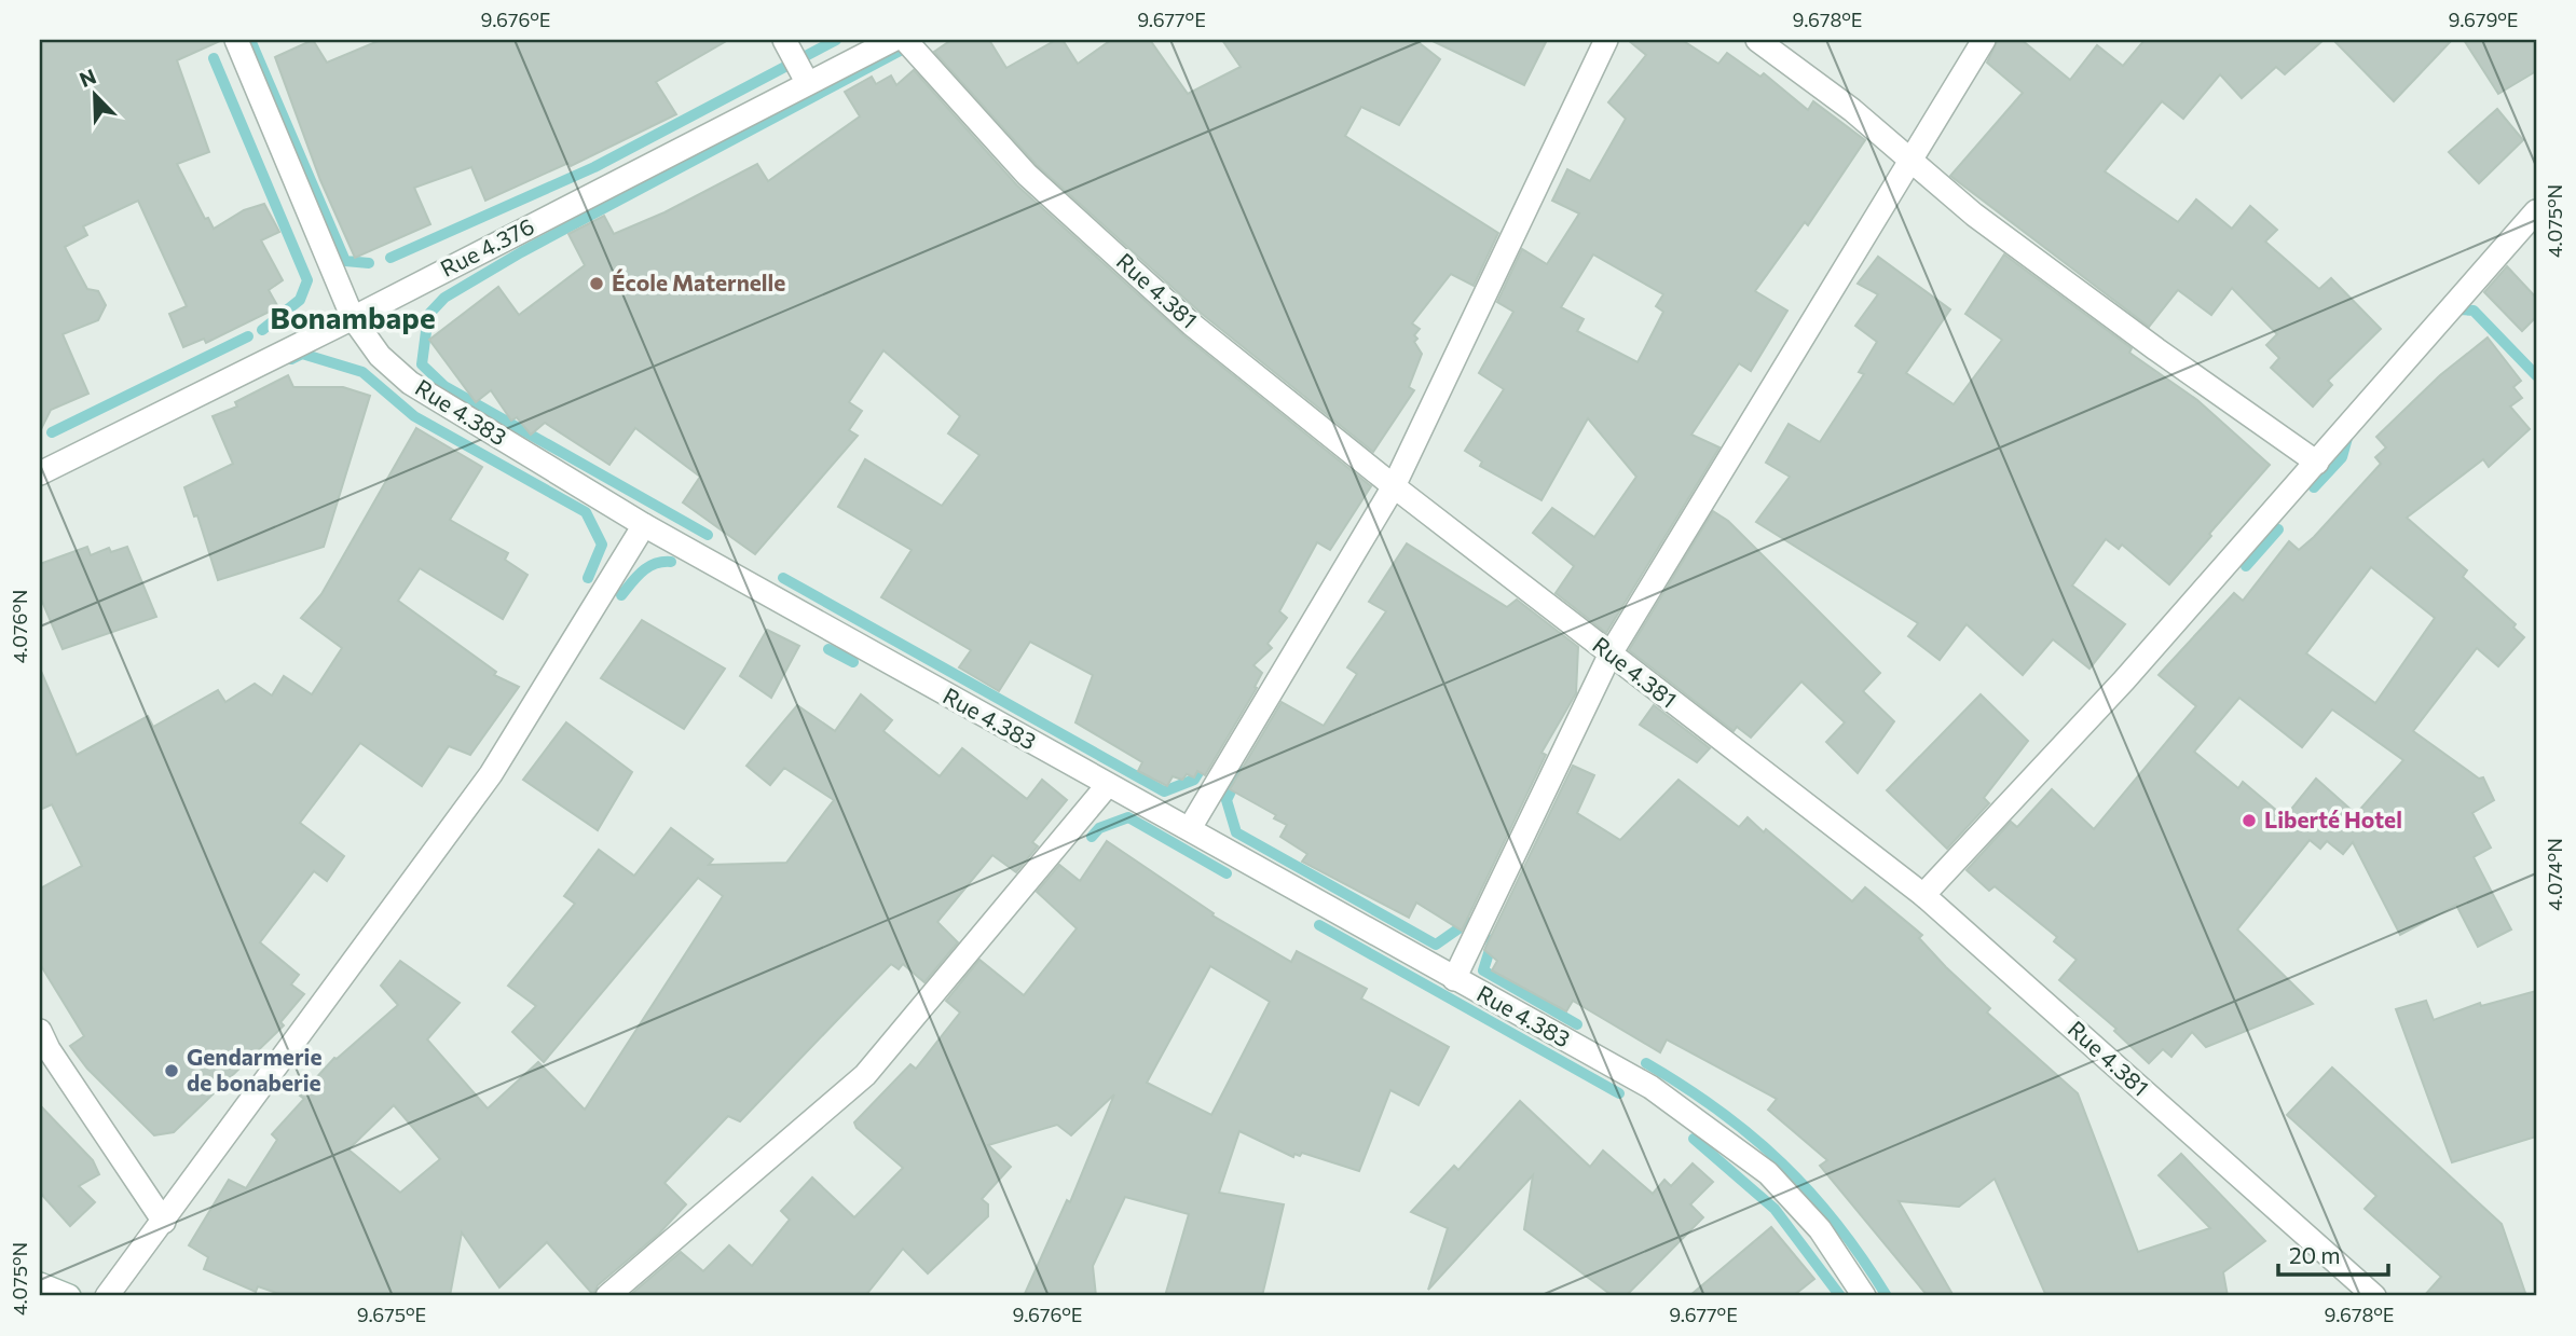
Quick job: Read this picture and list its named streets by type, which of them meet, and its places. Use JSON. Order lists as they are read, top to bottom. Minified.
{"streets":{"street":["Rue 4.376","Rue 4.381","Rue 4.383"]},"crossings":[["Rue 4.376","Rue 4.383"]],"districts":["Bonambape"],"places":["École Maternelle","Liberté Hotel","Gendarmerie de bonaberie"],"scale_bar":"20 m","north":"top left","coordinates":["9.676°E","9.677°E","9.678°E","9.679°E","4.075°N","4.076°N","4.074°N","9.675°E"]}
